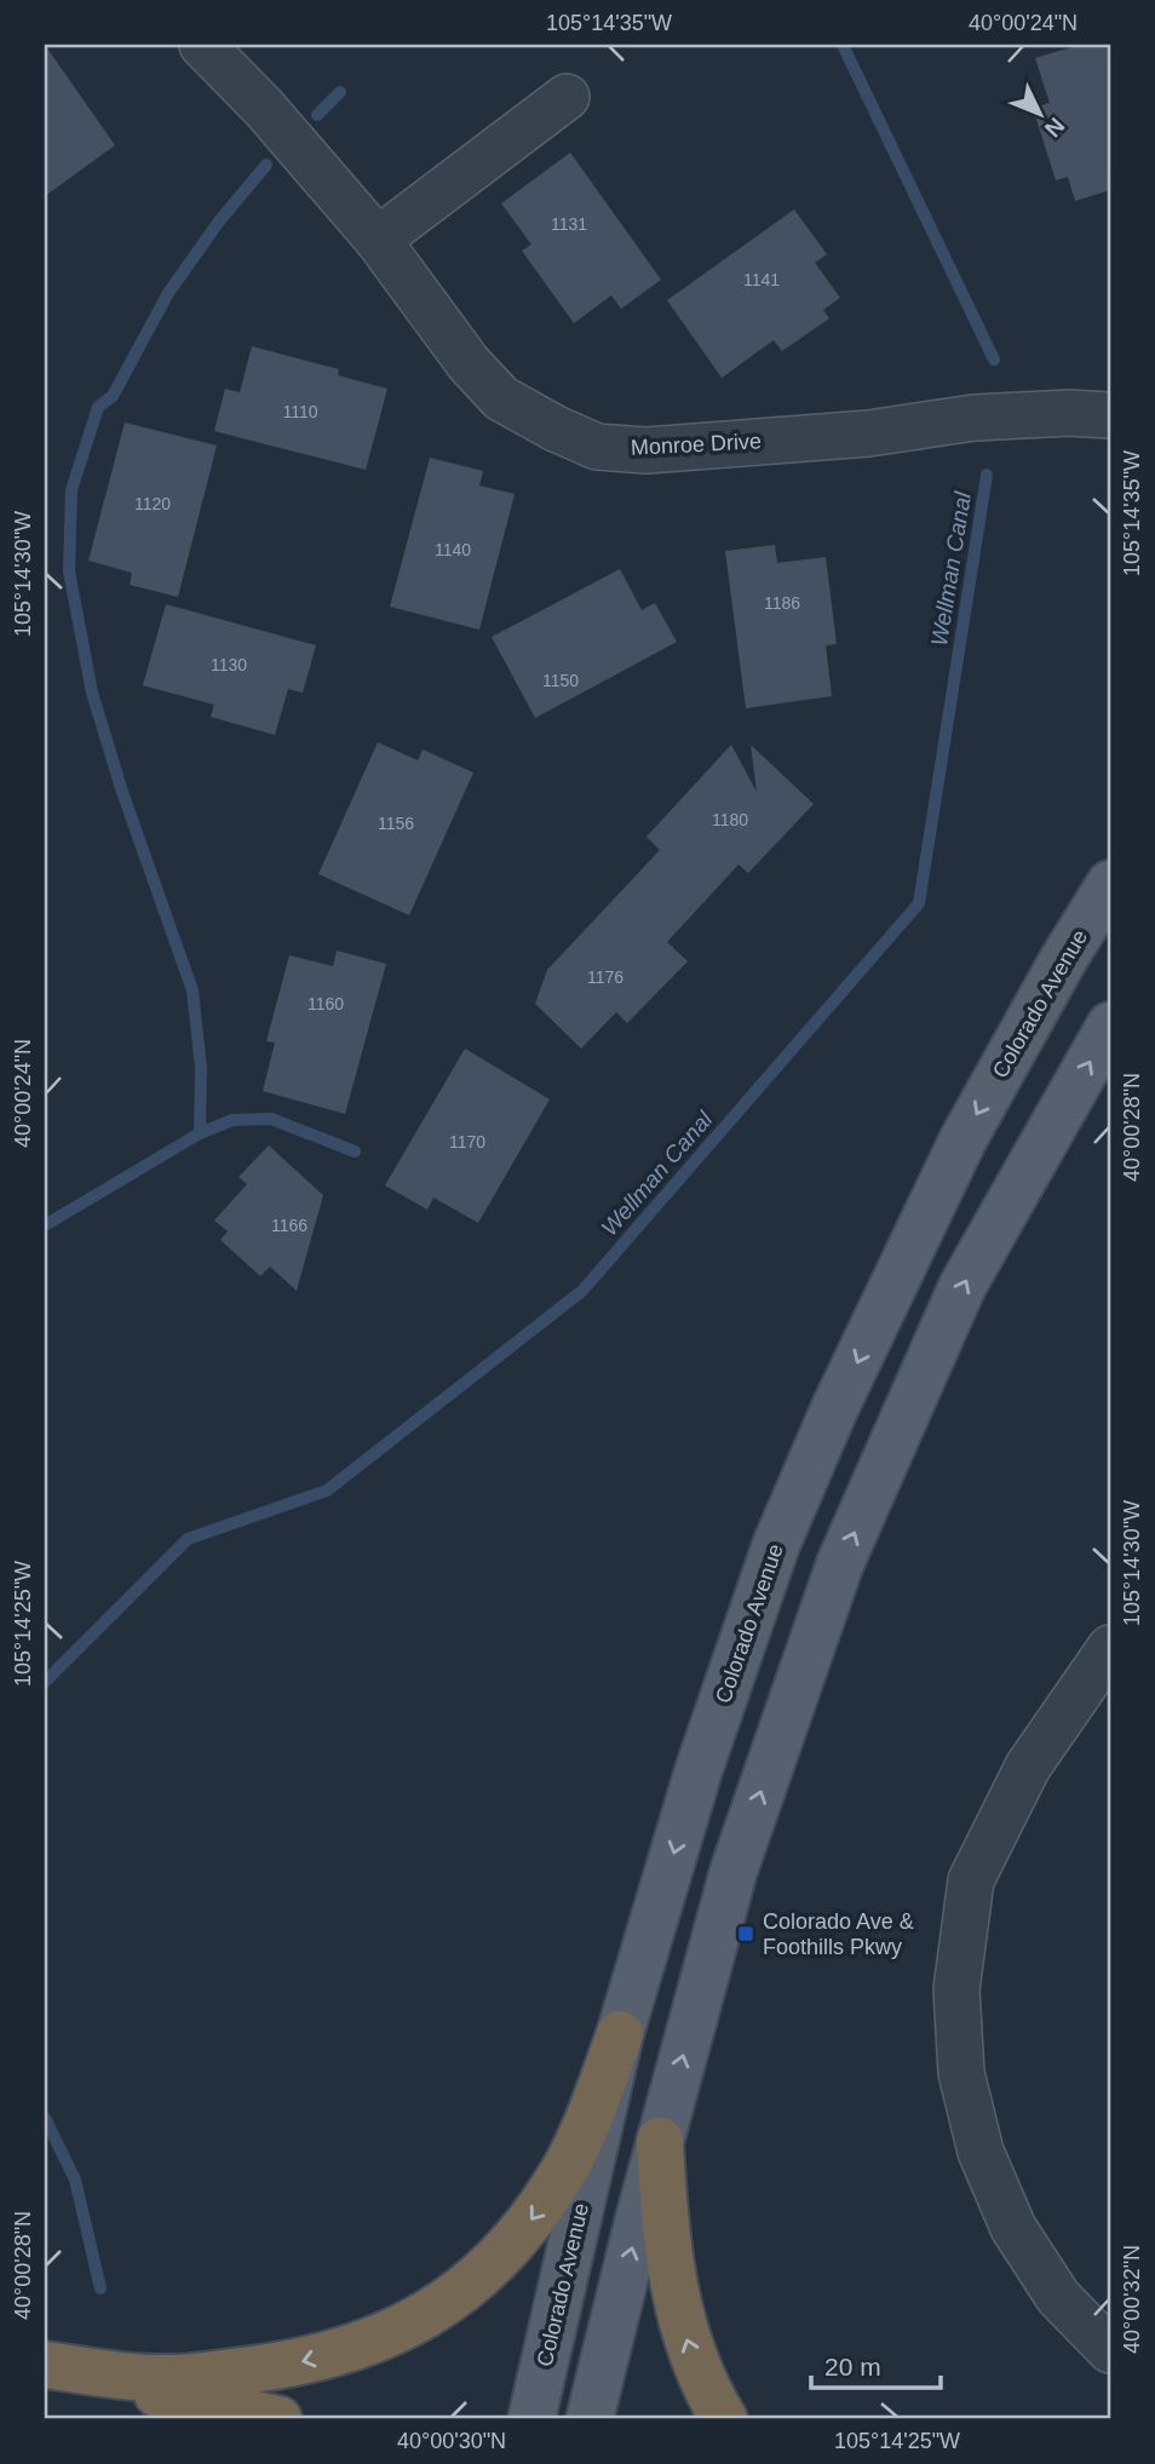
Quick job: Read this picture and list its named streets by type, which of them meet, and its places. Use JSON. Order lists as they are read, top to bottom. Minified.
{"streets":{"main road":["Colorado Avenue"],"street":["Monroe Drive"]},"water":["Wellman Canal"],"places":{"transit":["Colorado Ave & Foothills Pkwy"]},"house_numbers":["1131","1141","1110","1120","1140","1186","1130","1150","1180","1156","1176","1160","1170","1166"],"scale_bar":"20 m","north":"bottom right","coordinates":["105°14'35\"W","40°00'24\"N","105°14'30\"W","40°00'28\"N","105°14'25\"W","40°00'32\"N","40°00'30\"N"]}
